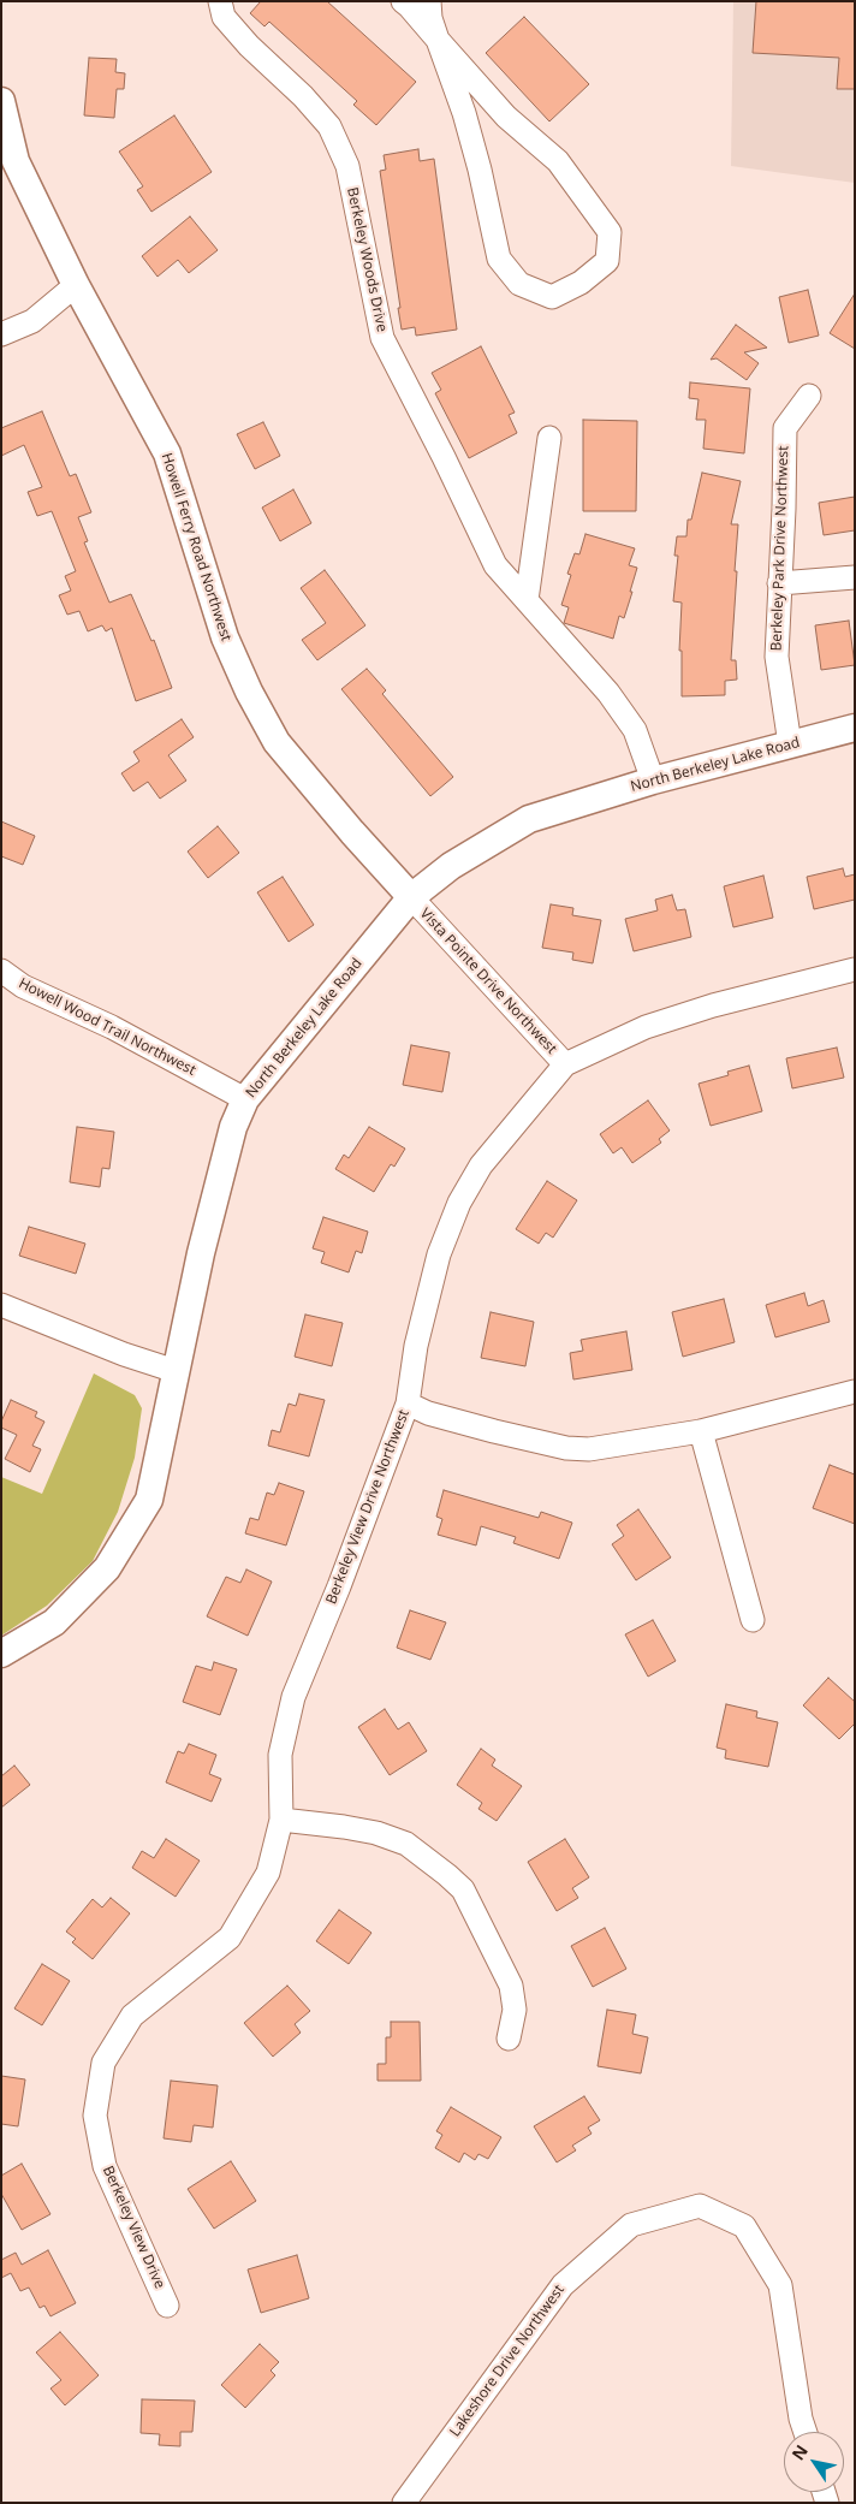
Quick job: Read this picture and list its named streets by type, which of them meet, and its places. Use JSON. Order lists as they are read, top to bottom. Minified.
{"streets":{"street":["Berkeley Woods Drive","Howell Ferry Road Northwest","Berkeley Park Drive Northwest","North Berkeley Lake Road","Vista Pointe Drive Northwest","Howell Wood Trail Northwest","Berkeley View Drive Northwest","Berkeley View Drive","Lakeshore Drive Northwest"]},"crossings":[["Berkeley Woods Drive","North Berkeley Lake Road"],["Howell Ferry Road Northwest","North Berkeley Lake Road"],["Howell Ferry Road Northwest","Vista Pointe Drive Northwest"],["Berkeley Park Drive Northwest","North Berkeley Lake Road"],["North Berkeley Lake Road","Vista Pointe Drive Northwest"],["North Berkeley Lake Road","Howell Wood Trail Northwest"],["Vista Pointe Drive Northwest","Berkeley View Drive Northwest"],["Berkeley View Drive Northwest","Berkeley View Drive"]],"north":"top left"}
